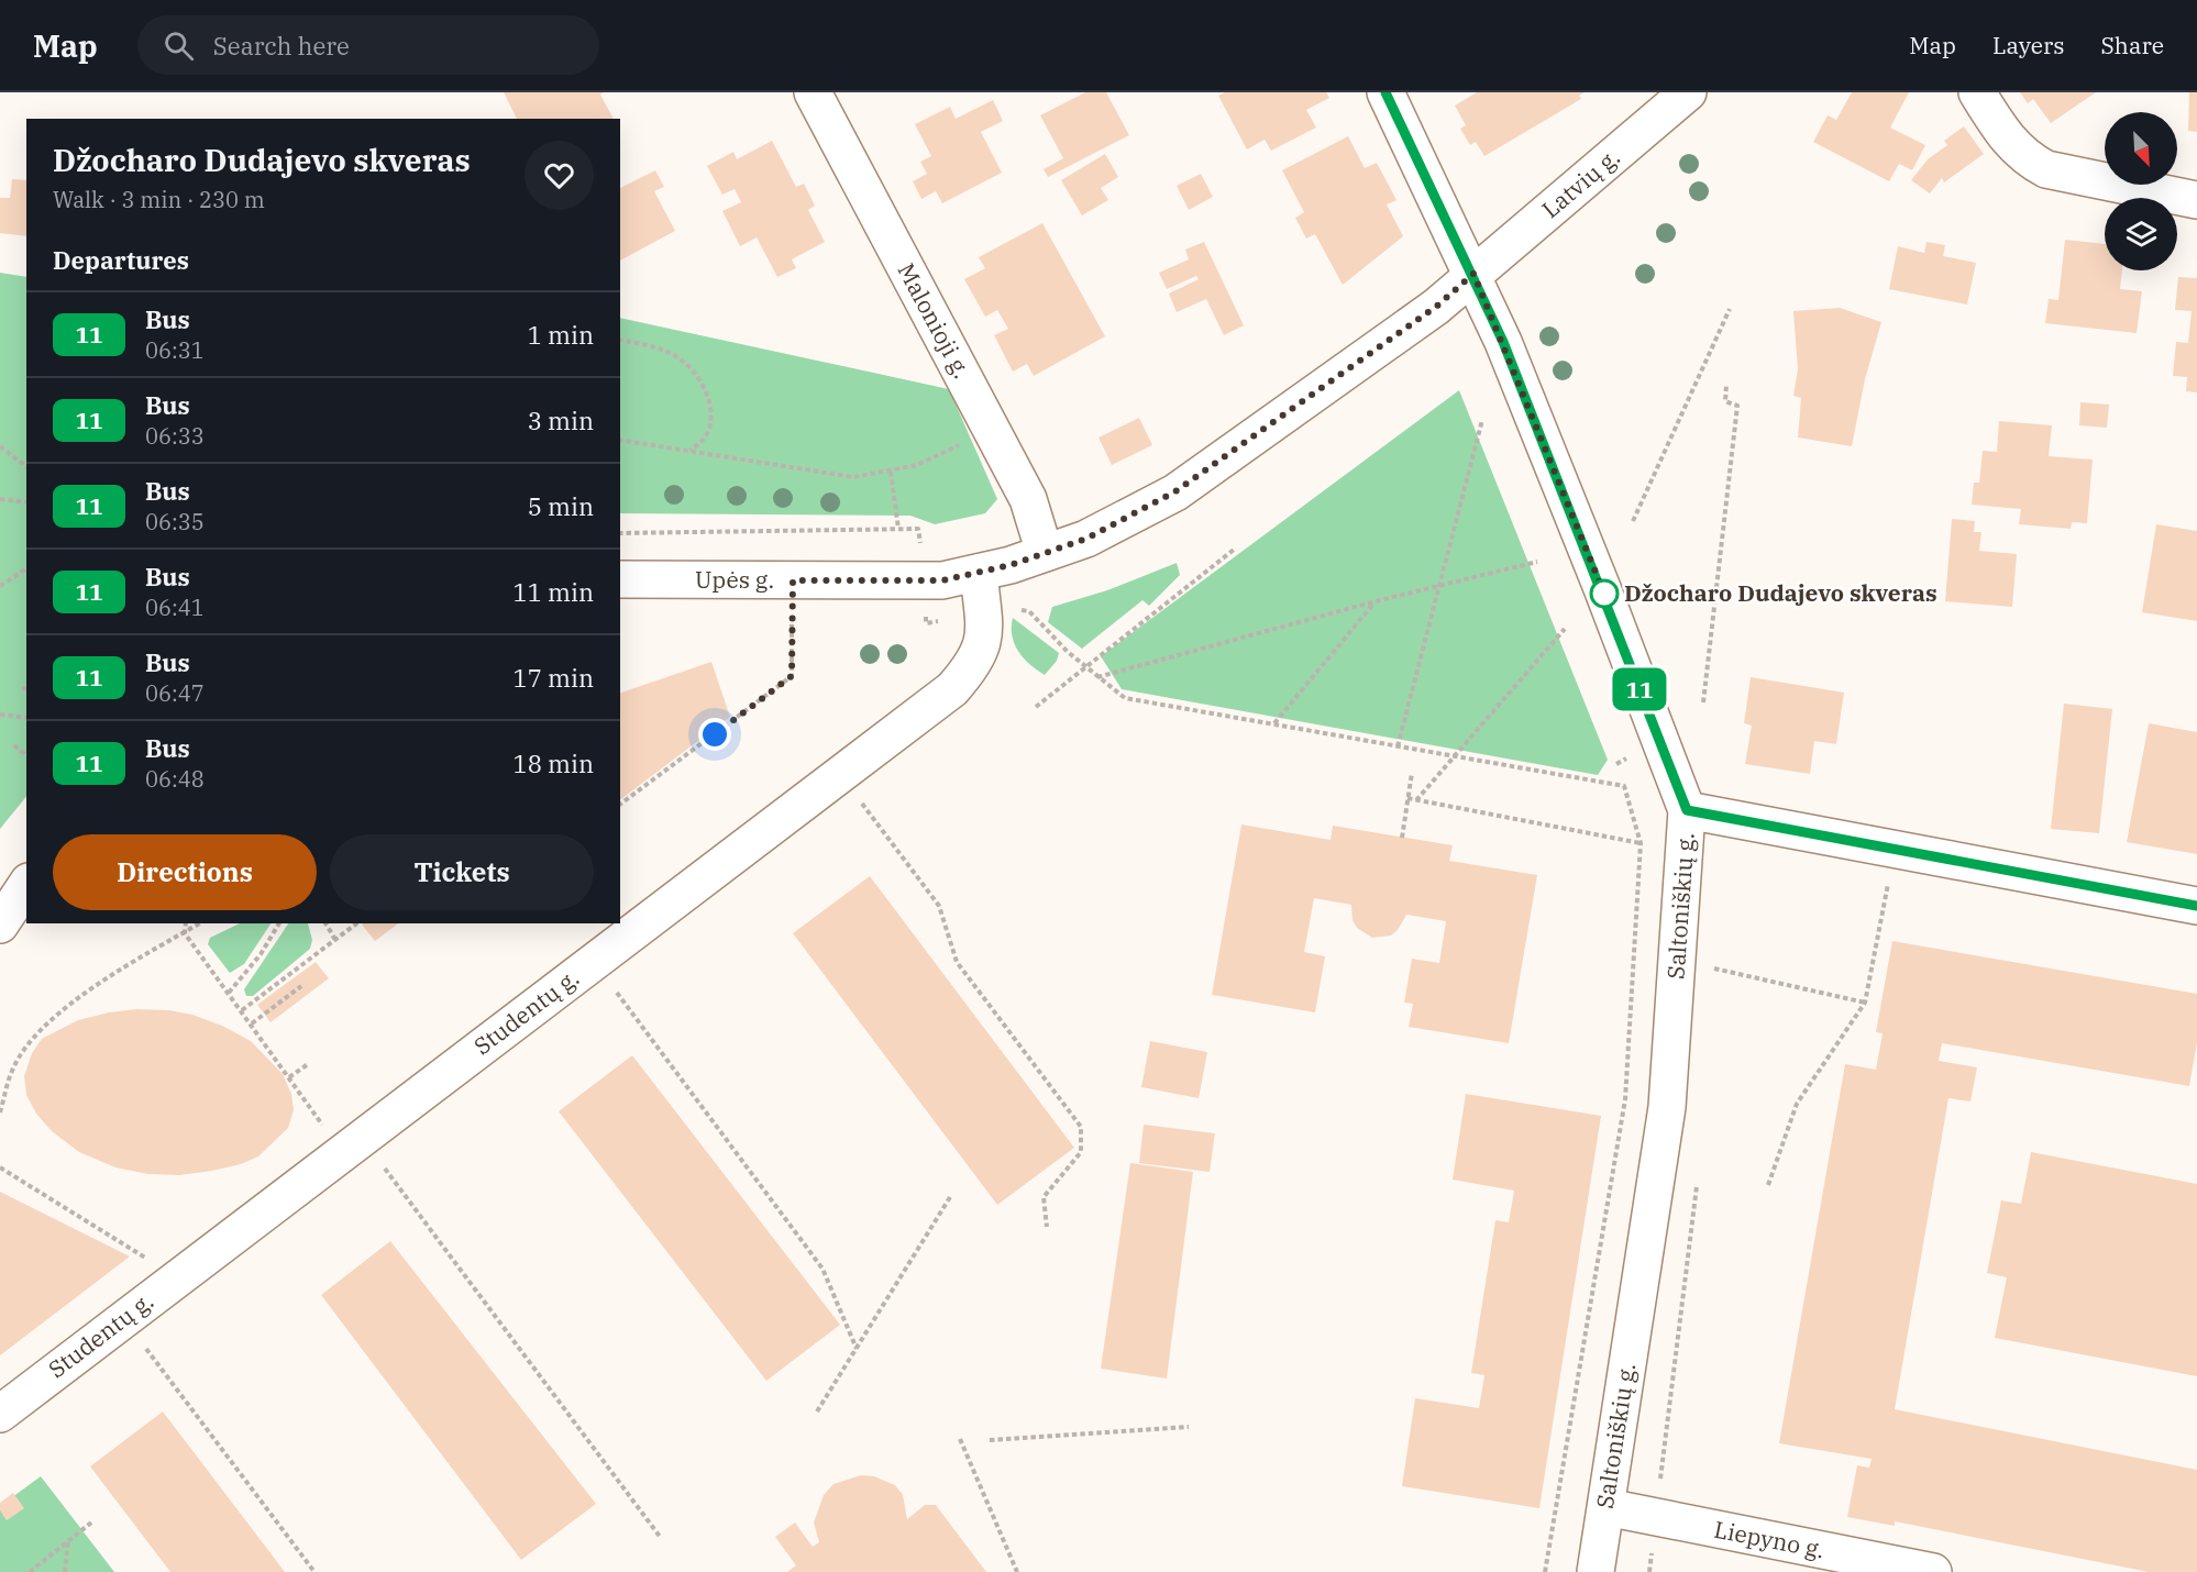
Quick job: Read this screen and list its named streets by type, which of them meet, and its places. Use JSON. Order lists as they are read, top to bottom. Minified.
{"streets":{"street":["Latvių g.","Malonioji g.","Upės g.","Saltoniškių g.","Studentų g.","Liepyno g."]},"crossings":[["Latvių g.","Upės g."],["Latvių g.","Saltoniškių g."],["Malonioji g.","Upės g."],["Upės g.","Saltoniškių g."],["Upės g.","Studentų g."],["Saltoniškių g.","Liepyno g."]],"places":["Džocharo Dudajevo skveras"],"lines":["bus line 11"],"north":"bottom right","page":{"header":"Map","search":"Search here","nav":["Map","Layers","Share"],"on_map":"11","heading":[["Džocharo Dudajevo skveras","Walk · 3 min · 230 m"],"Departures"],"list":[{"mark":"11","name":"Bus","note":"06:31","value":"1 min"},{"mark":"11","name":"Bus","note":"06:33","value":"3 min"},{"mark":"11","name":"Bus","note":"06:35","value":"5 min"},{"mark":"11","name":"Bus","note":"06:41","value":"11 min"},{"mark":"11","name":"Bus","note":"06:47","value":"17 min"},{"mark":"11","name":"Bus","note":"06:48","value":"18 min"}],"buttons":["Directions","Tickets"]}}
